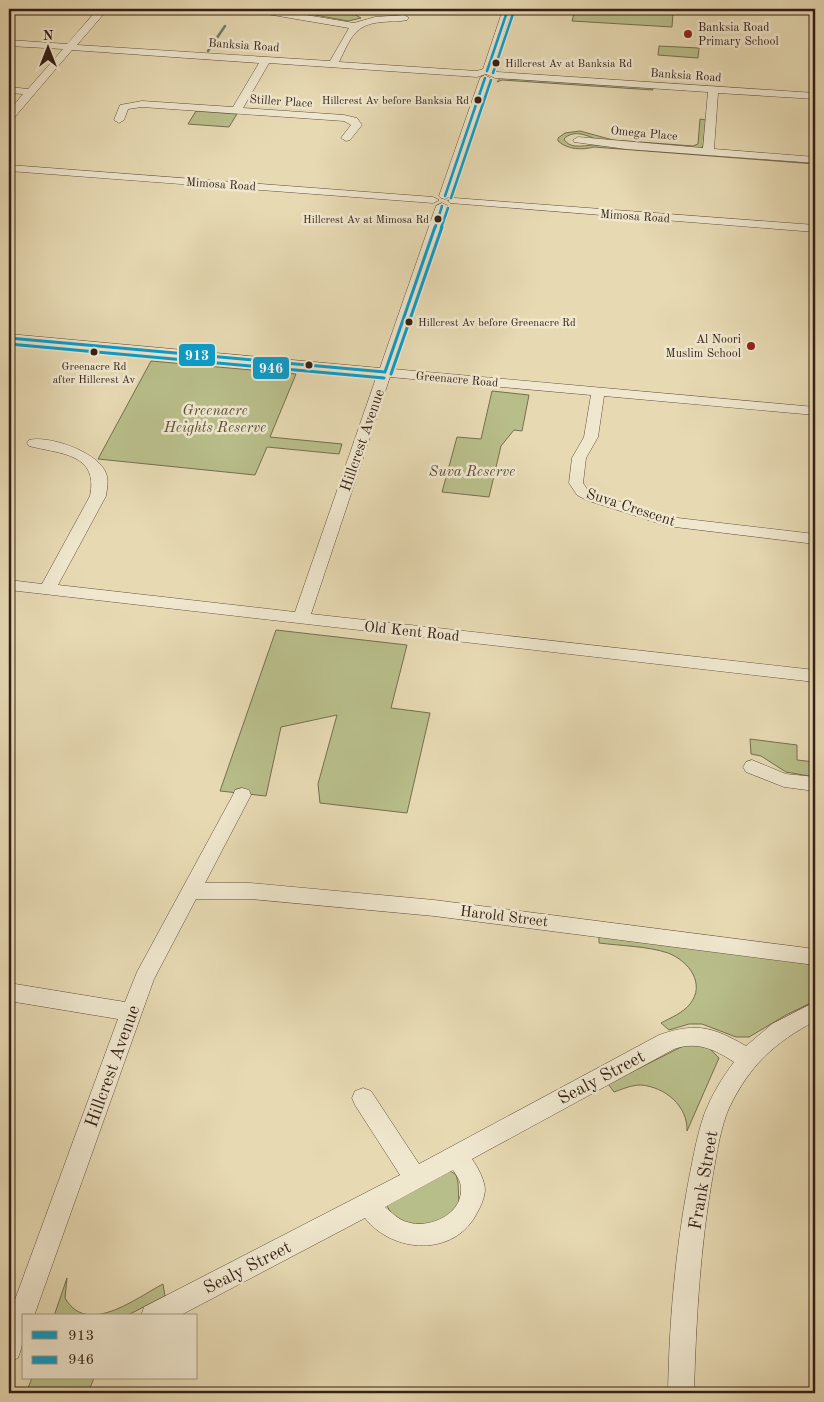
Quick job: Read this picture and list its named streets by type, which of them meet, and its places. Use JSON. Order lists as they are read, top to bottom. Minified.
{"streets":{"street":["Banksia Road","Stiller Place","Omega Place","Mimosa Road","Greenacre Road","Hillcrest Avenue","Suva Crescent","Old Kent Road","Harold Street","Sealy Street","Frank Street"]},"crossings":[["Banksia Road","Stiller Place"],["Banksia Road","Hillcrest Avenue"],["Mimosa Road","Hillcrest Avenue"],["Greenacre Road","Hillcrest Avenue"],["Greenacre Road","Suva Crescent"],["Hillcrest Avenue","Old Kent Road"],["Hillcrest Avenue","Harold Street"],["Sealy Street","Frank Street"]],"parks":["Greenacre Heights Reserve","Suva Reserve"],"places":["Banksia Road Primary School","Hillcrest Av at Banksia Rd","Hillcrest Av before Banksia Rd","Hillcrest Av at Mimosa Rd","Hillcrest Av before Greenacre Rd","Al Noori Muslim School","Greenacre Rd after Hillcrest Av"],"lines":["transit line 913","transit line 946"],"legend":["913","946"],"north":"top"}
